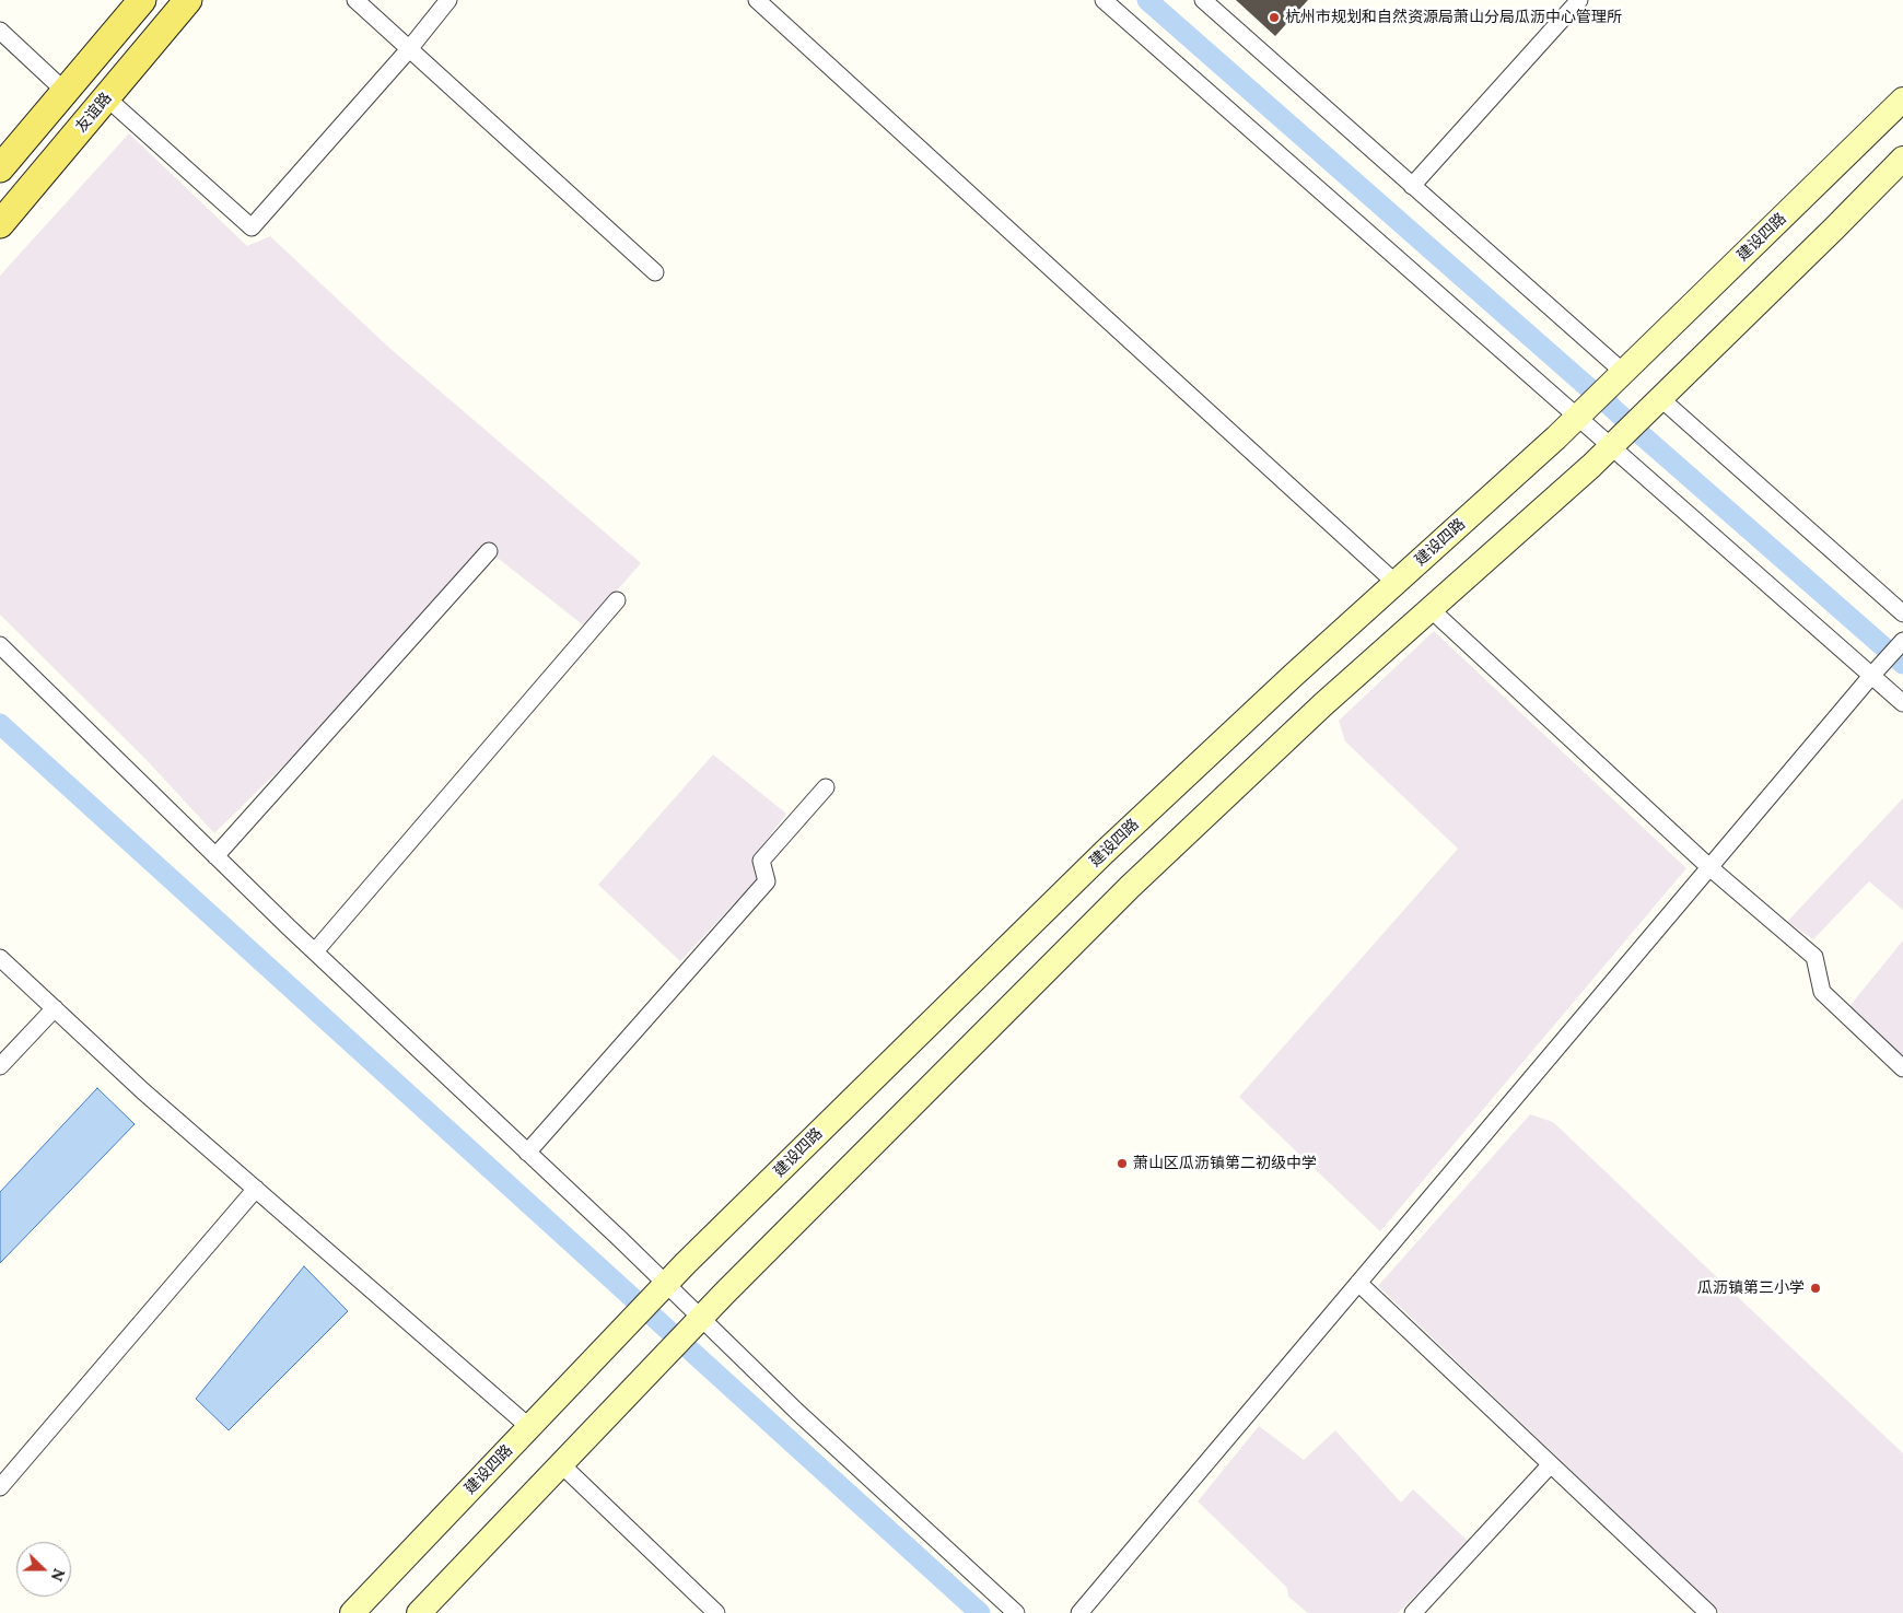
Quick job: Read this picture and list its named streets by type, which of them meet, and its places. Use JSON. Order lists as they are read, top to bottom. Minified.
{"streets":{"main road":["友谊路","建设四路"]},"places":["杭州市规划和自然资源局萧山分局瓜沥中心管理所","萧山区瓜沥镇第二初级中学","瓜沥镇第三小学"],"north":"right"}
